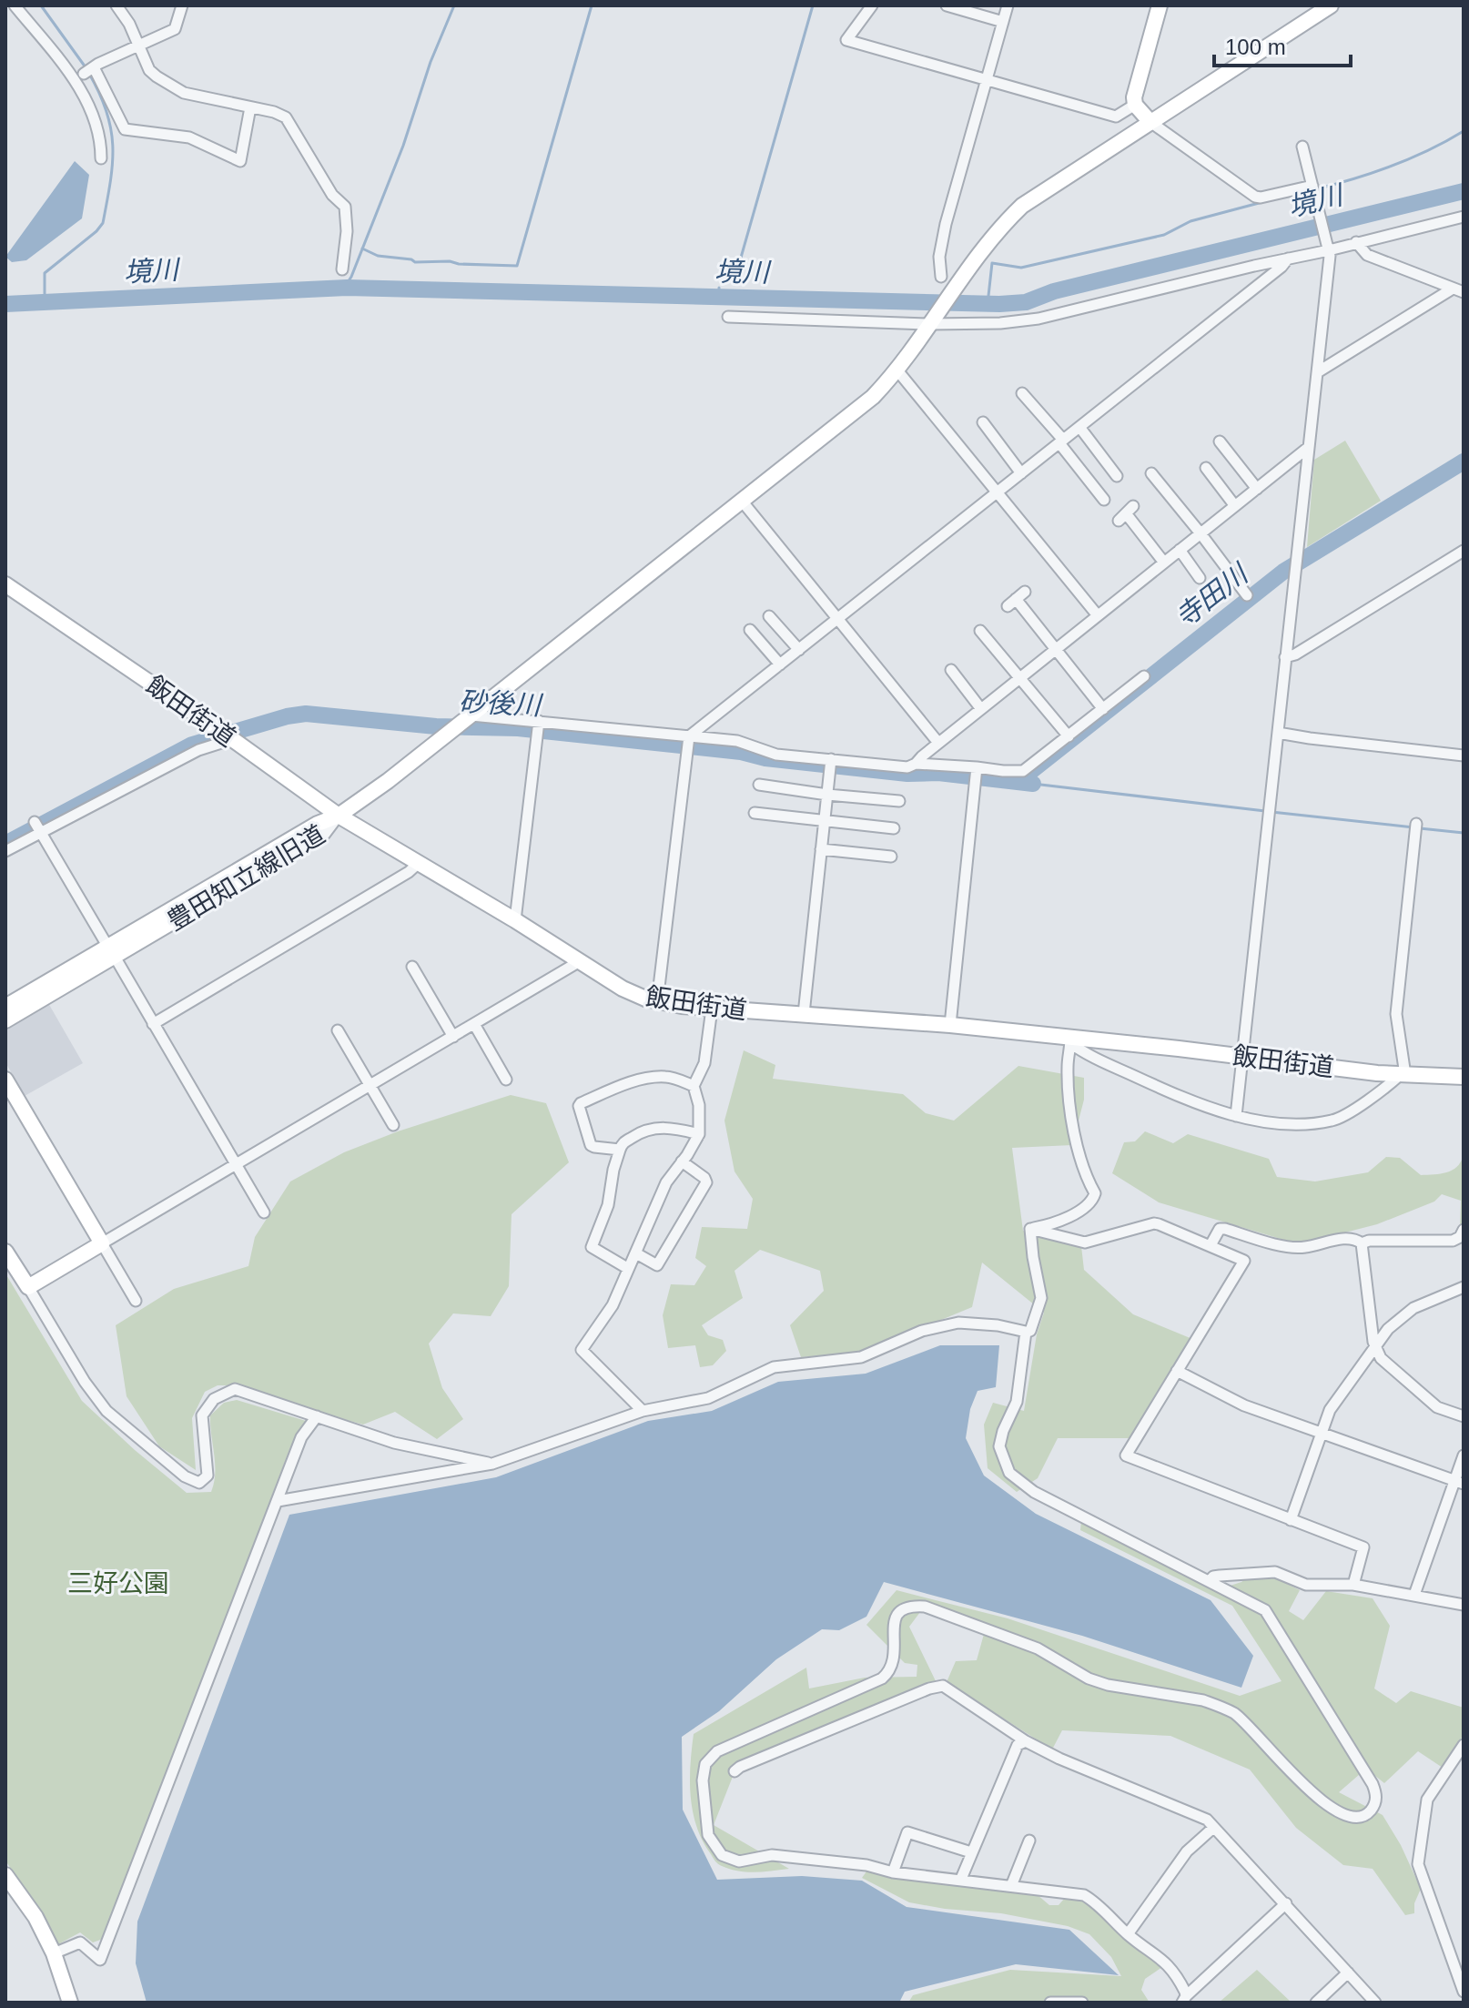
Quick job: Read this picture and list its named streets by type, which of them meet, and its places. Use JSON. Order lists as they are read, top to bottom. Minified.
{"streets":{"street":["飯田街道","豊田知立線旧道"]},"crossings":[["飯田街道","豊田知立線旧道"]],"water":["境川","寺田川","砂後川"],"parks":["三好公園"],"scale_bar":"100 m"}
